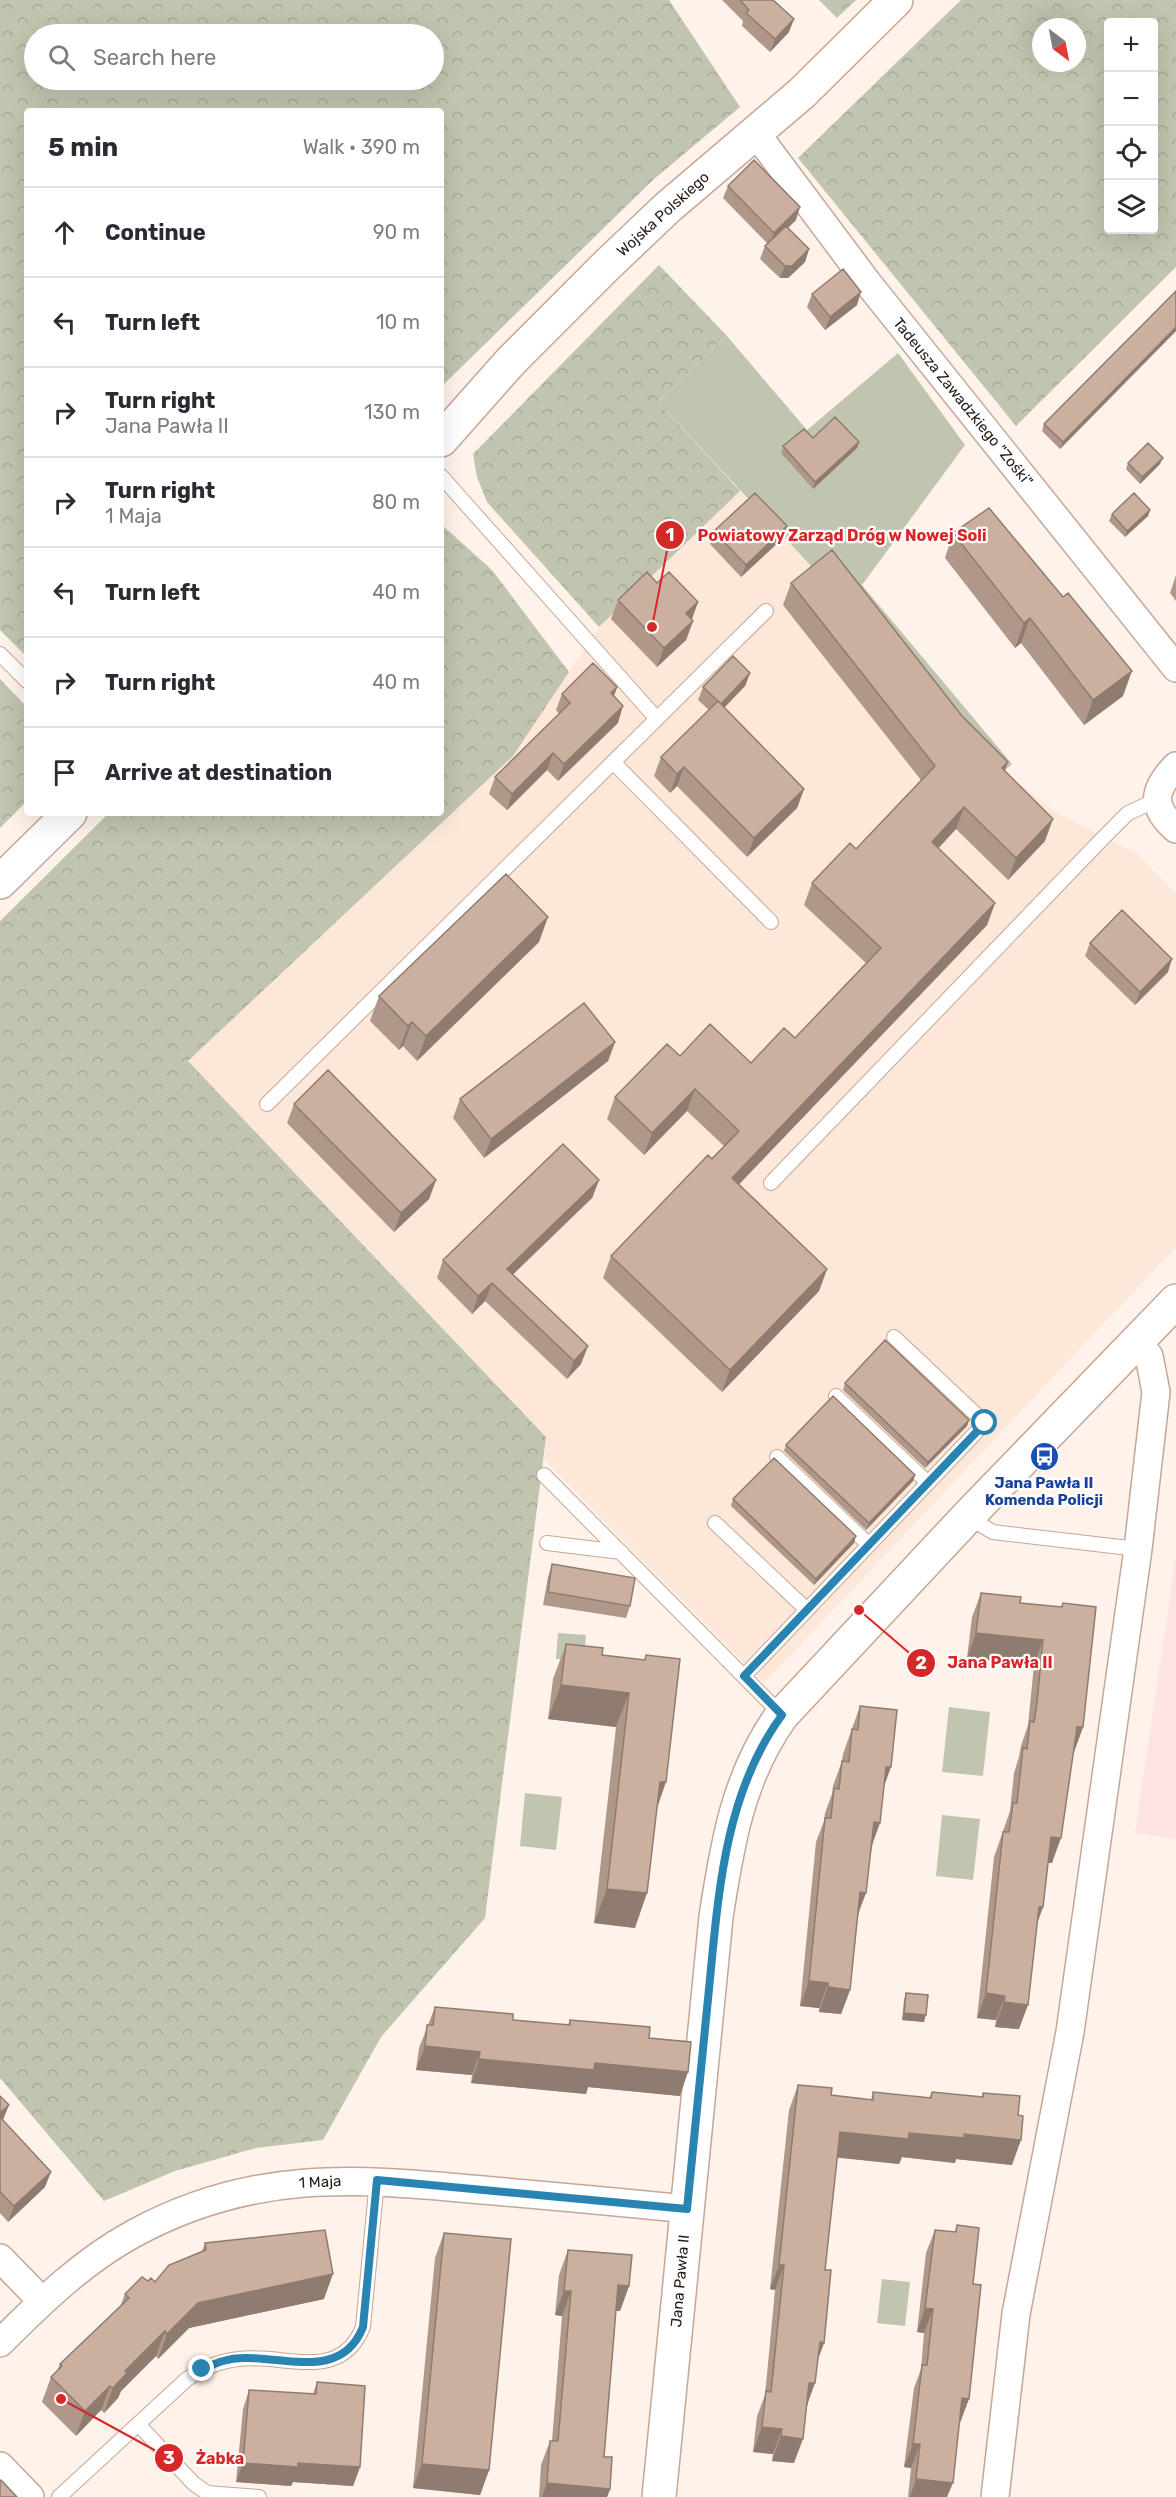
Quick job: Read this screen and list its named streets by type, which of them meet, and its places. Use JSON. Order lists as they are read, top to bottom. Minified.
{"streets":{"street":["Wojska Polskiego","Tadeusza Zawadzkiego \"Zośki\"","1 Maja","Jana Pawła II"]},"crossings":[["Wojska Polskiego","Tadeusza Zawadzkiego \"Zośki\""],["1 Maja","Jana Pawła II"]],"places":{"other":["Powiatowy Zarząd Dróg w Nowej Soli","Jana Pawła II","Żabka"],"bus stop":["Jana Pawła II Komenda Policji"]},"north":"bottom right","page":{"map_buttons":["+","−"],"search":"Search here","heading":["5 min","Walk · 390 m"],"list":[["Continue","90 m"],["Turn left","10 m"],["Turn right","Jana Pawła II","130 m"],["Turn right","1 Maja","80 m"],["Turn left","40 m"],["Turn right","40 m"],"Arrive at destination"]}}
